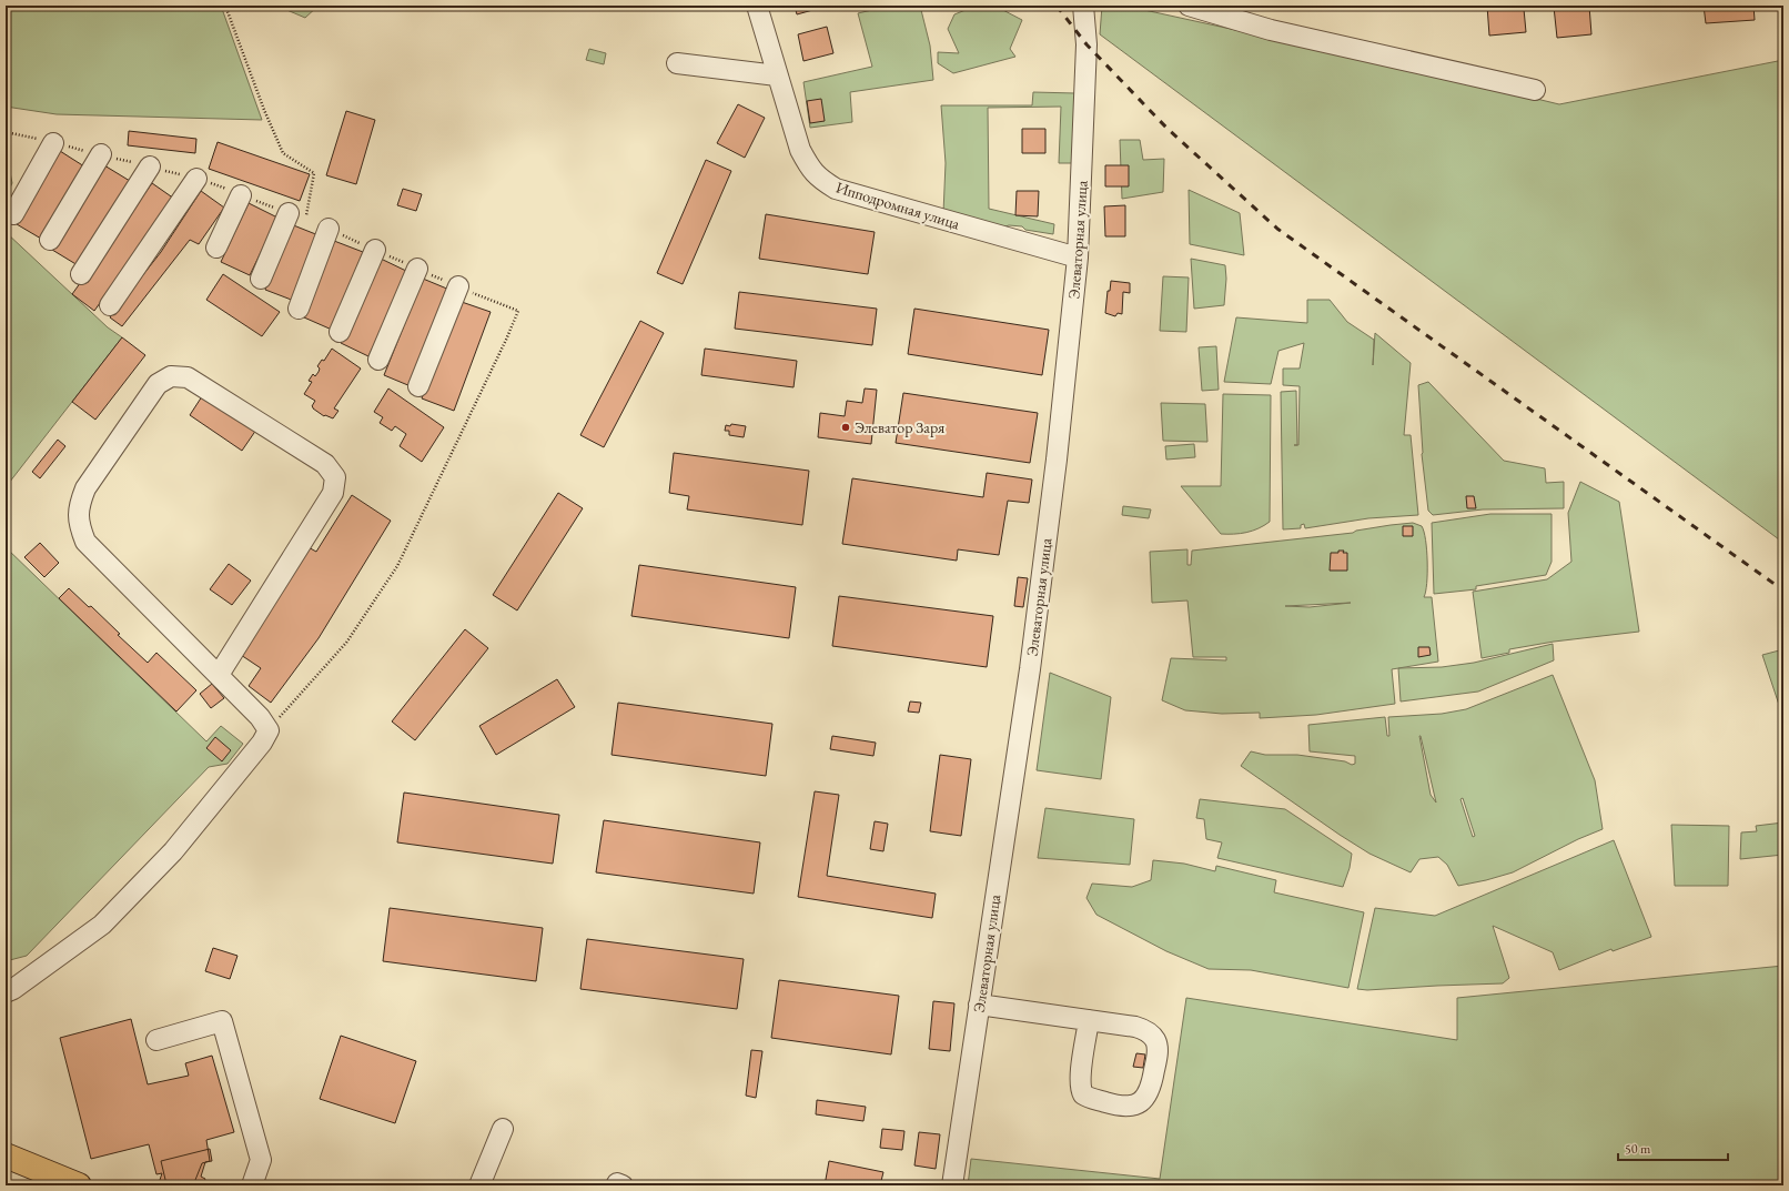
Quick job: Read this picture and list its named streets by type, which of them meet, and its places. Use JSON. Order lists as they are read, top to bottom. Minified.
{"streets":{"street":["Ипподромная улица","Элеваторная улица"]},"crossings":[["Ипподромная улица","Элеваторная улица"]],"places":["Элеватор Заря"],"scale_bar":"50 m"}
